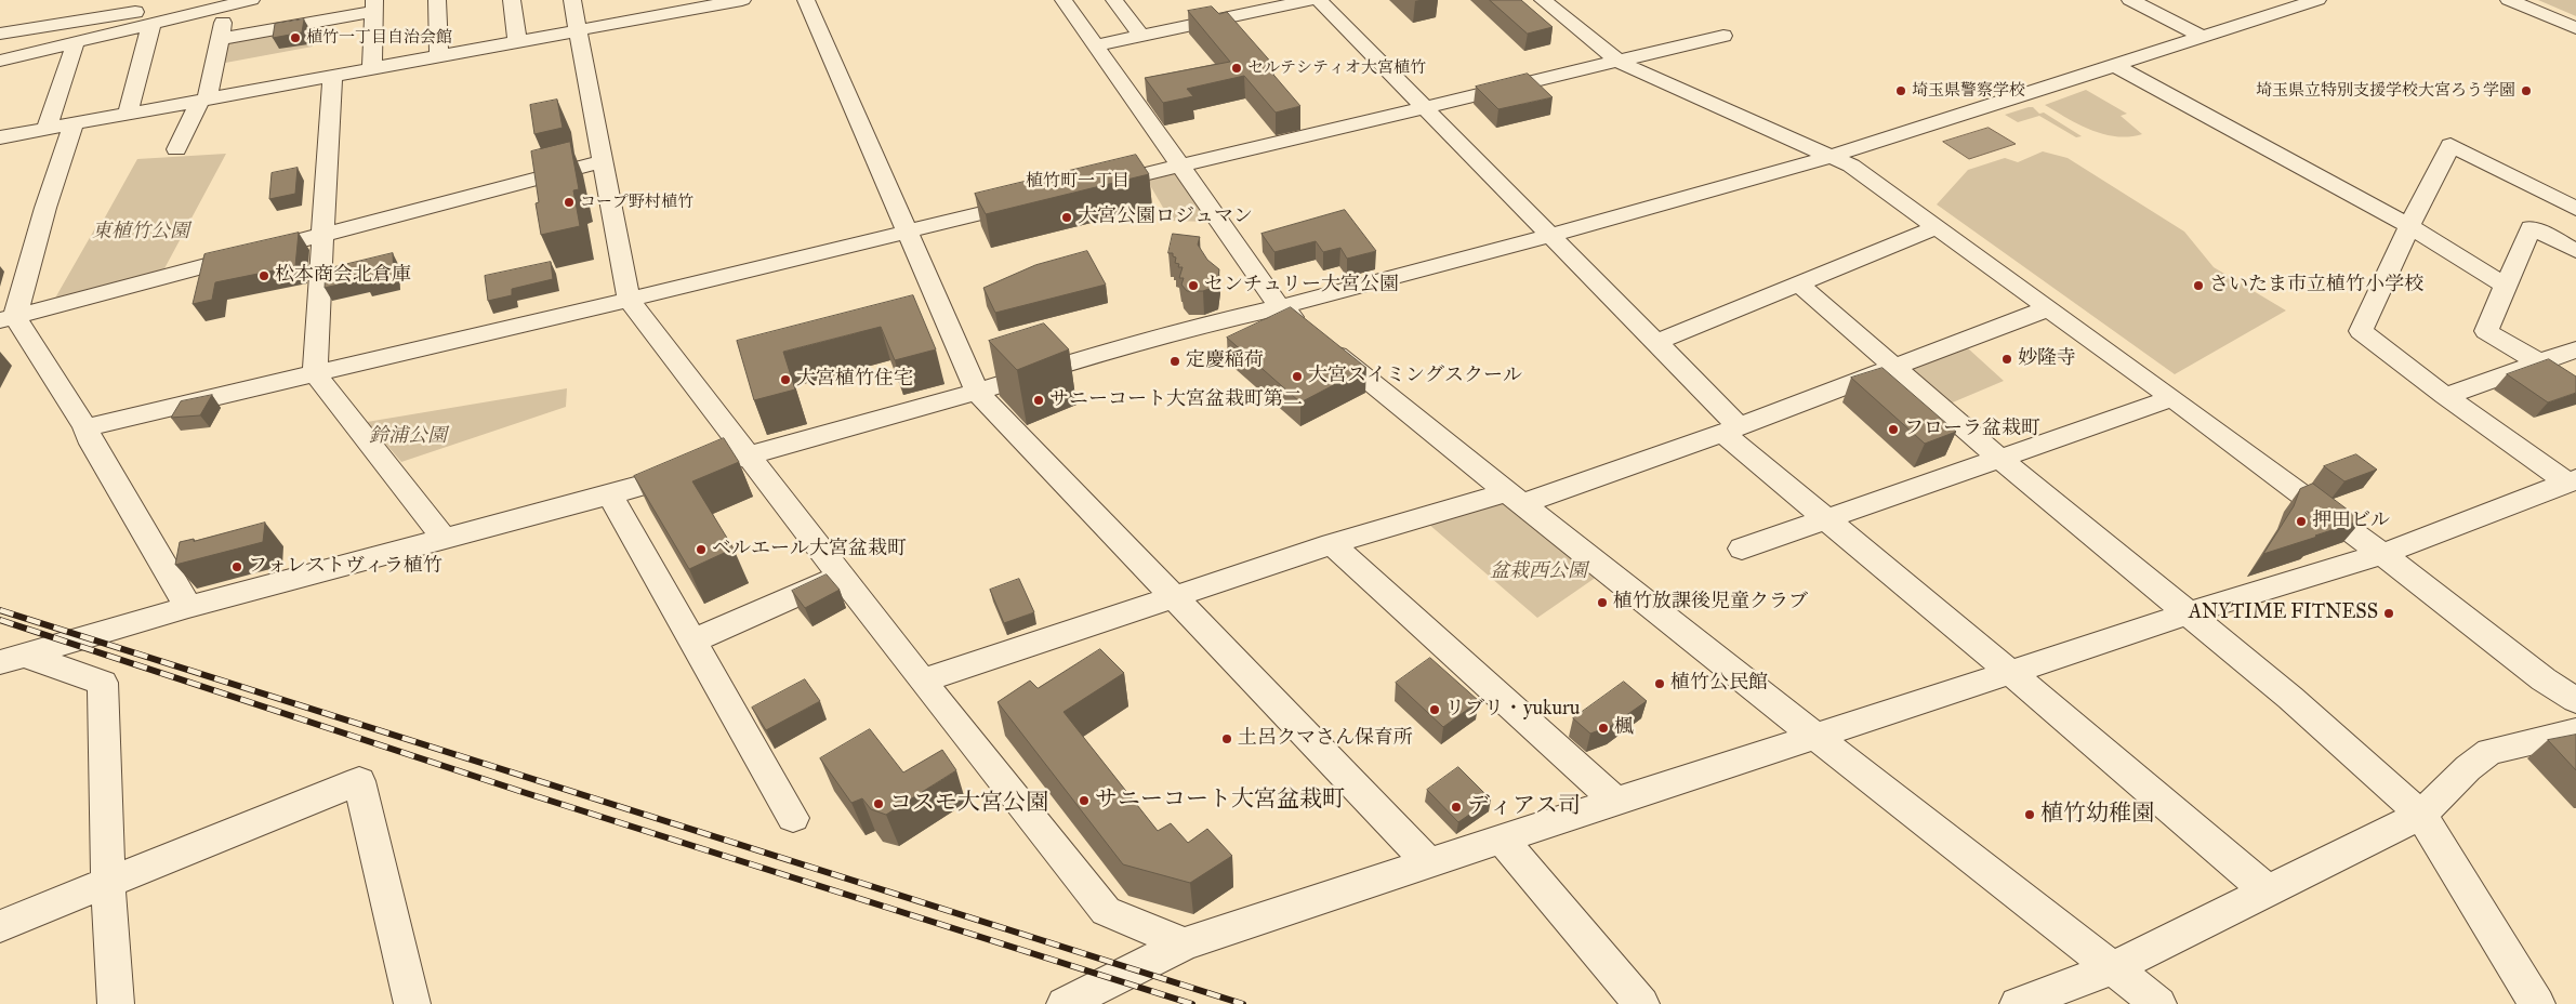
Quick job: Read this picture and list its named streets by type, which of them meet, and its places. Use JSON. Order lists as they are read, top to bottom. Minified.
{"districts":["植竹町一丁目"],"parks":["東植竹公園","鈴浦公園","盆栽西公園"],"places":["植竹一丁目自治会館","セルテシティオ大宮植竹","埼玉県警察学校","埼玉県立特別支援学校大宮ろう学園","コープ野村植竹","大宮公園ロジュマン","松本商会北倉庫","センチュリー大宮公園","さいたま市立植竹小学校","妙隆寺","定慶稲荷","大宮スイミングスクール","大宮植竹住宅","サニーコート大宮盆栽町第二","フローラ盆栽町","押田ビル","ベルエール大宮盆栽町","フォレストヴィラ植竹","植竹放課後児童クラブ","ANYTIME FITNESS","植竹公民館","リブリ・yukuru","楓","土呂クマさん保育所","サニーコート大宮盆栽町","コスモ大宮公園","ディアス司","植竹幼稚園"]}
